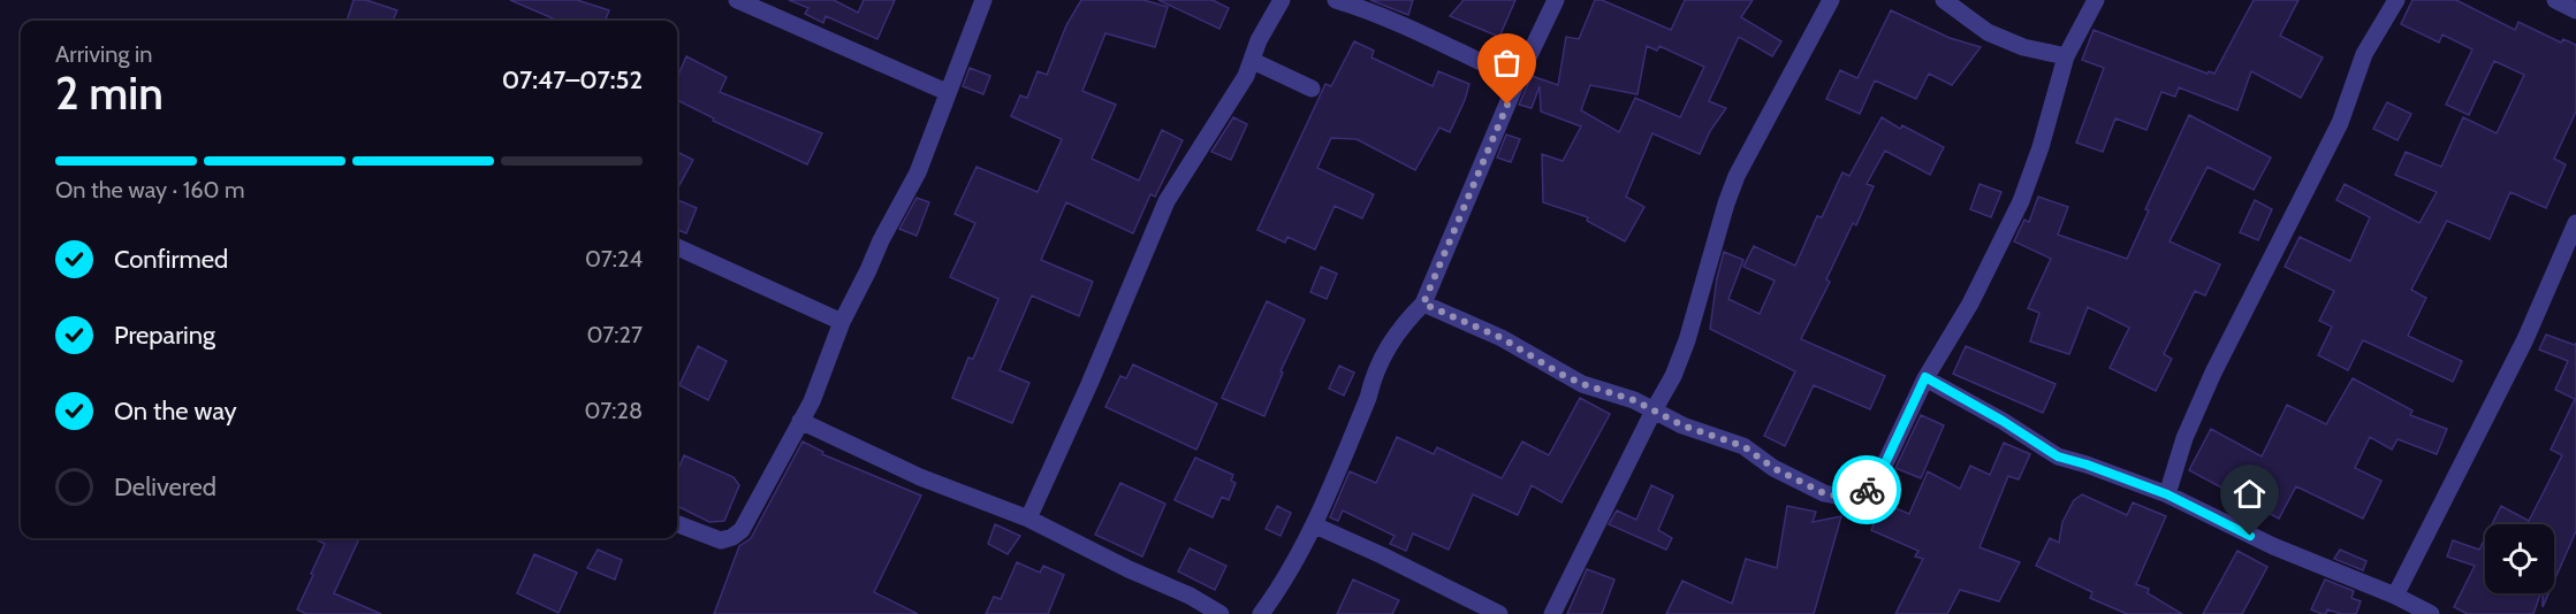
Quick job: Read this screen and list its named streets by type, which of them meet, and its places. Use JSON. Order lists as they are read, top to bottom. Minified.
{"page":{"heading":["2 min","Arriving in","07:47–07:52"],"bar":"On the way · 160 m","list":[["Confirmed","07:24"],["Preparing","07:27"],["On the way","07:28"],"Delivered"]}}
